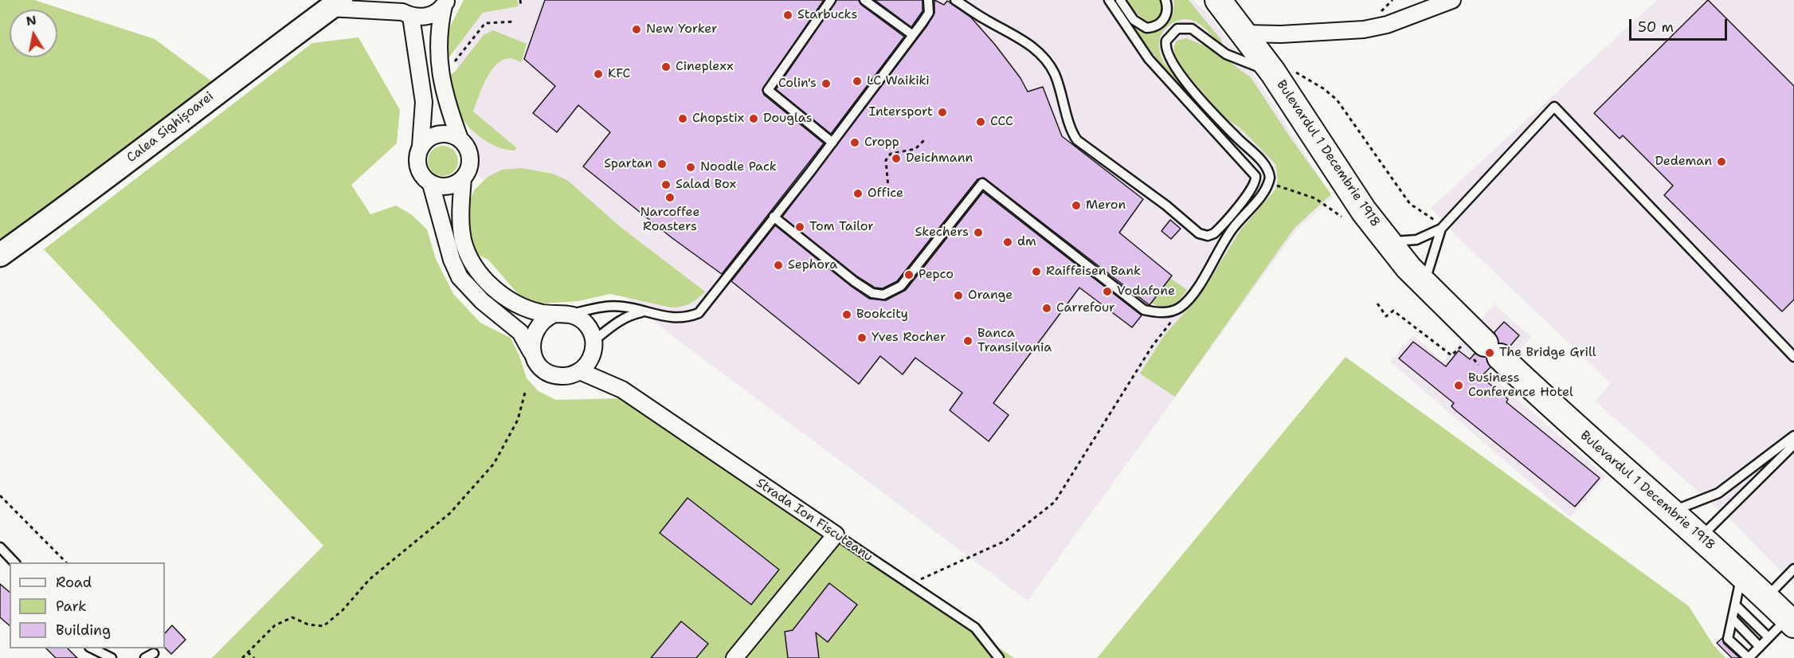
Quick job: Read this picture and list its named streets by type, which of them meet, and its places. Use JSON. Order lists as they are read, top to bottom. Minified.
{"streets":{"main road":["Calea Sighișoarei","Bulevardul 1 Decembrie 1918"],"street":["Strada Ion Fiscuteanu"]},"places":["Starbucks","New Yorker","Cineplexx","KFC","LC Waikiki","Colin's","Intersport","Chopstix","Douglas","CCC","Cropp","Deichmann","Dedeman","Spartan","Noodle Pack","Salad Box","Office","Narcoffee Roasters","Meron","Tom Tailor","Skechers","dm","Sephora","Raiffeisen Bank","Pepco","Vodafone","Orange","Carrefour","Bookcity","Yves Rocher","Banca Transilvania","The Bridge Grill","Business Conference Hotel"],"legend":["Road","Park","Building"],"scale_bar":"50 m","north":"top"}
